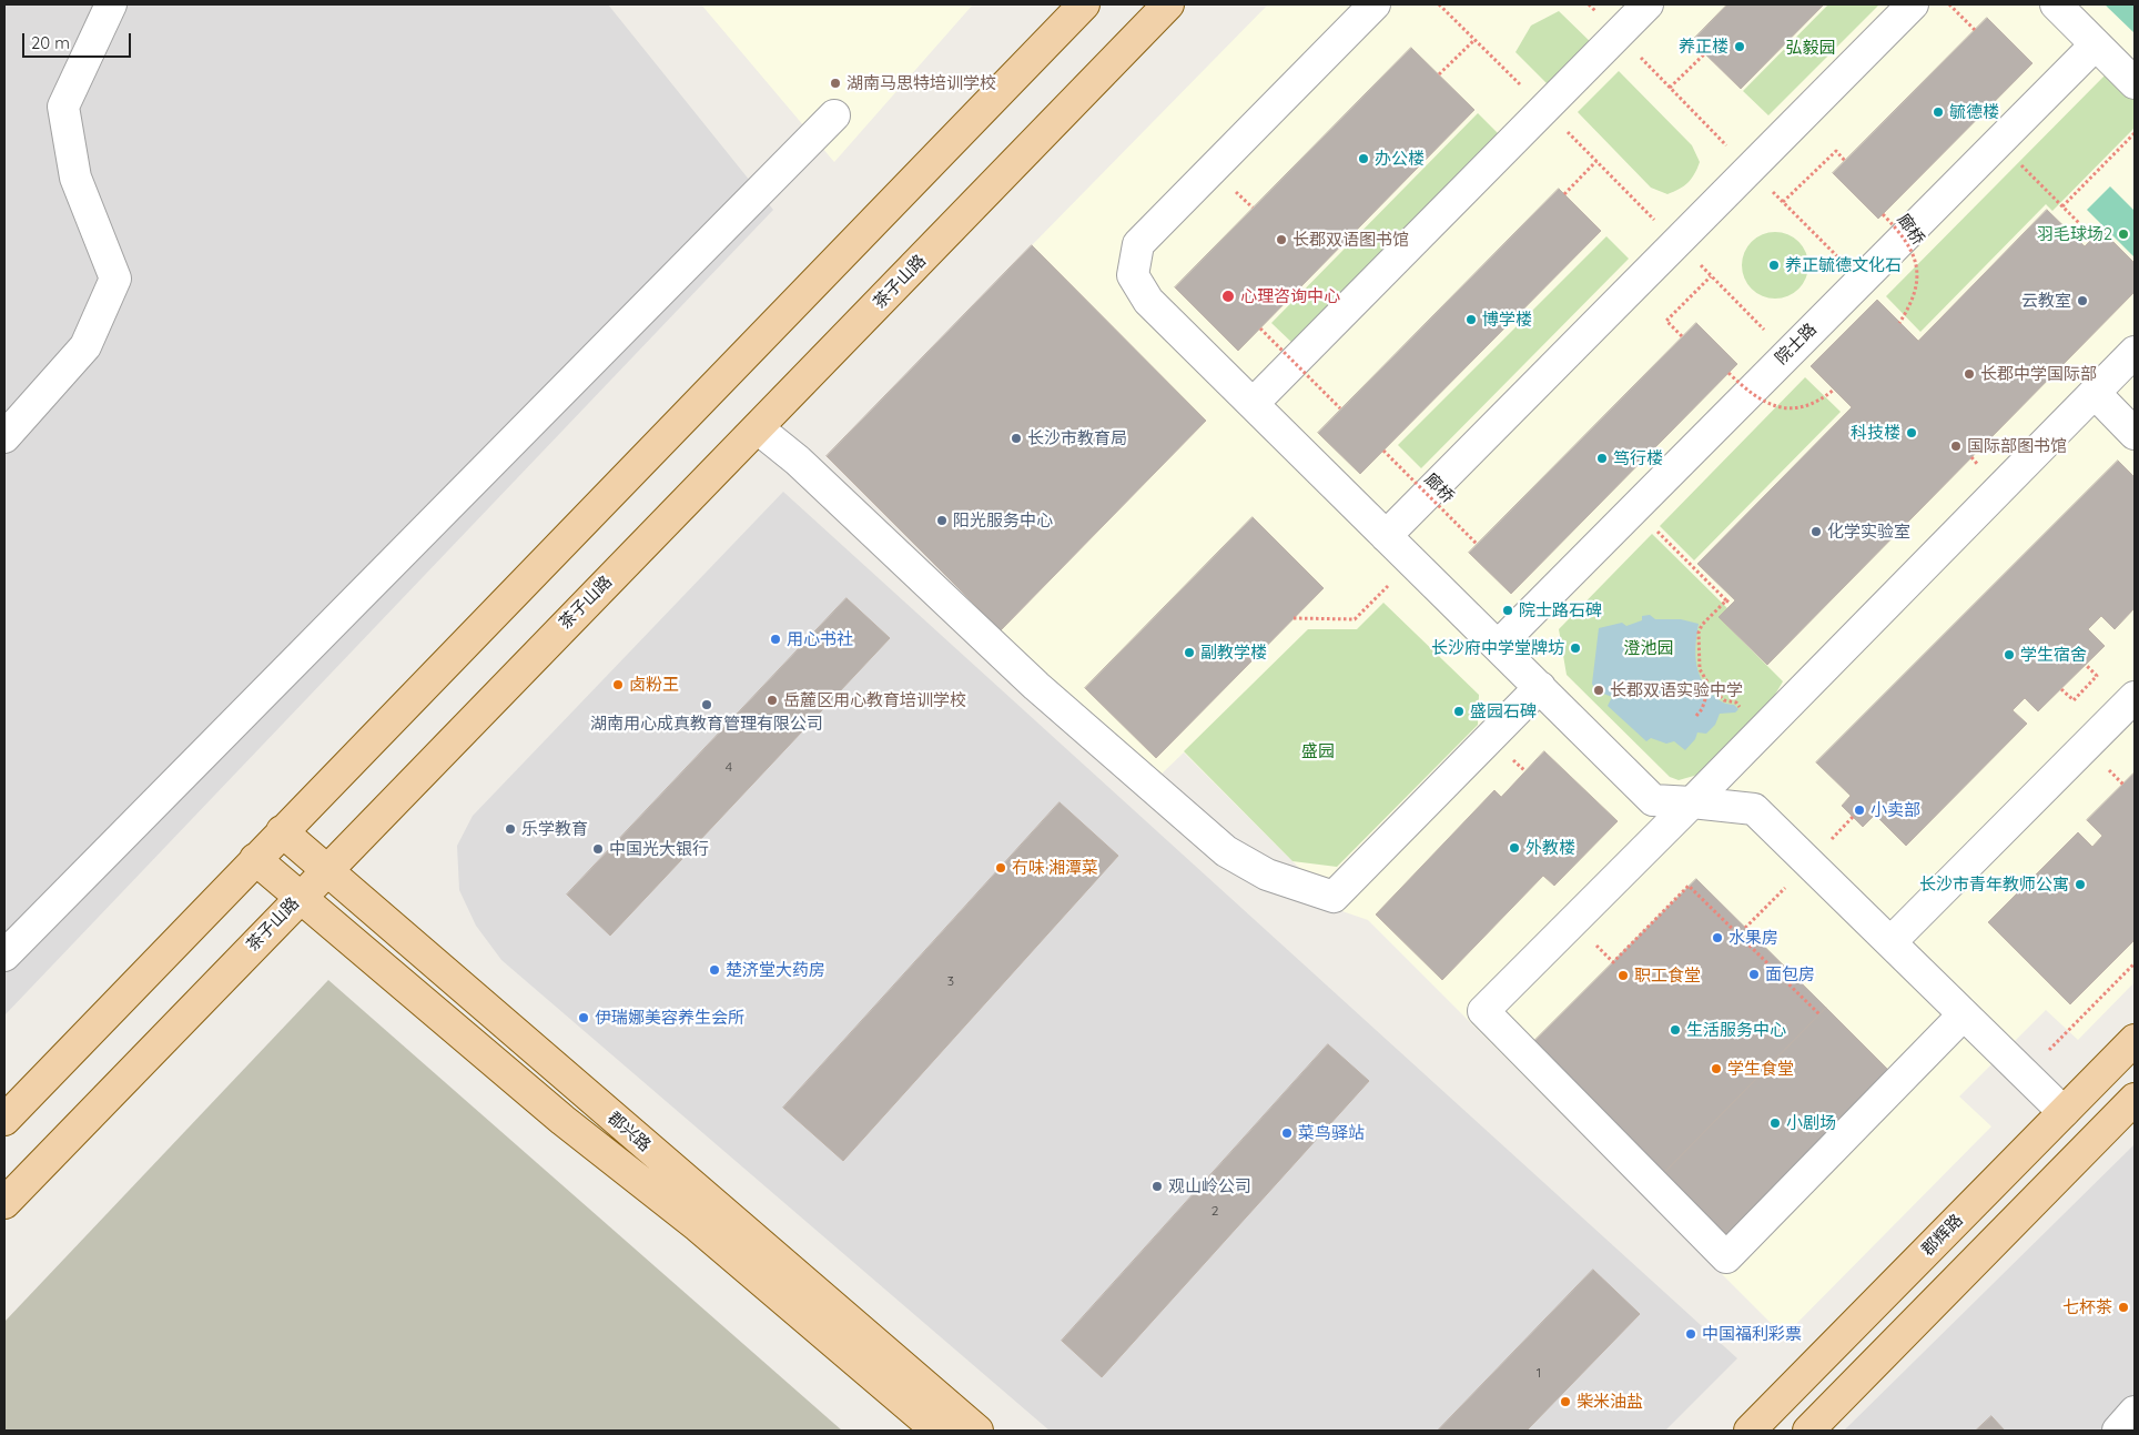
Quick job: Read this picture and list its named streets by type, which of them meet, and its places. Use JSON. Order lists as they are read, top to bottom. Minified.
{"streets":{"main road":["茶子山路","郡兴路","郡辉路"],"street":["院士路"],"path":["廊桥"]},"crossings":[["茶子山路","郡兴路"]],"parks":["弘毅园","澄池园","盛园"],"places":["养正楼","湖南马思特培训学校","毓德楼","办公楼","羽毛球场2","长郡双语图书馆","养正毓德文化石","心理咨询中心","云教室","博学楼","长郡中学国际部","科技楼","长沙市教育局","国际部图书馆","笃行楼","阳光服务中心","化学实验室","院士路石碑","用心书社","长沙府中学堂牌坊","副教学楼","学生宿舍","卤粉王","长郡双语实验中学","岳麓区用心教育培训学校","湖南用心成真教育管理有限公司","盛园石碑","小卖部","乐学教育","外教楼","中国光大银行","冇味·湘潭菜","长沙市青年教师公寓","水果房","楚济堂大药房","面包房","职工食堂","伊瑞娜美容养生会所","生活服务中心","学生食堂","小剧场","菜鸟驿站","观山岭公司","七杯茶","中国福利彩票","柴米油盐"],"house_numbers":["4","3","2","1"],"scale_bar":"20 m"}
